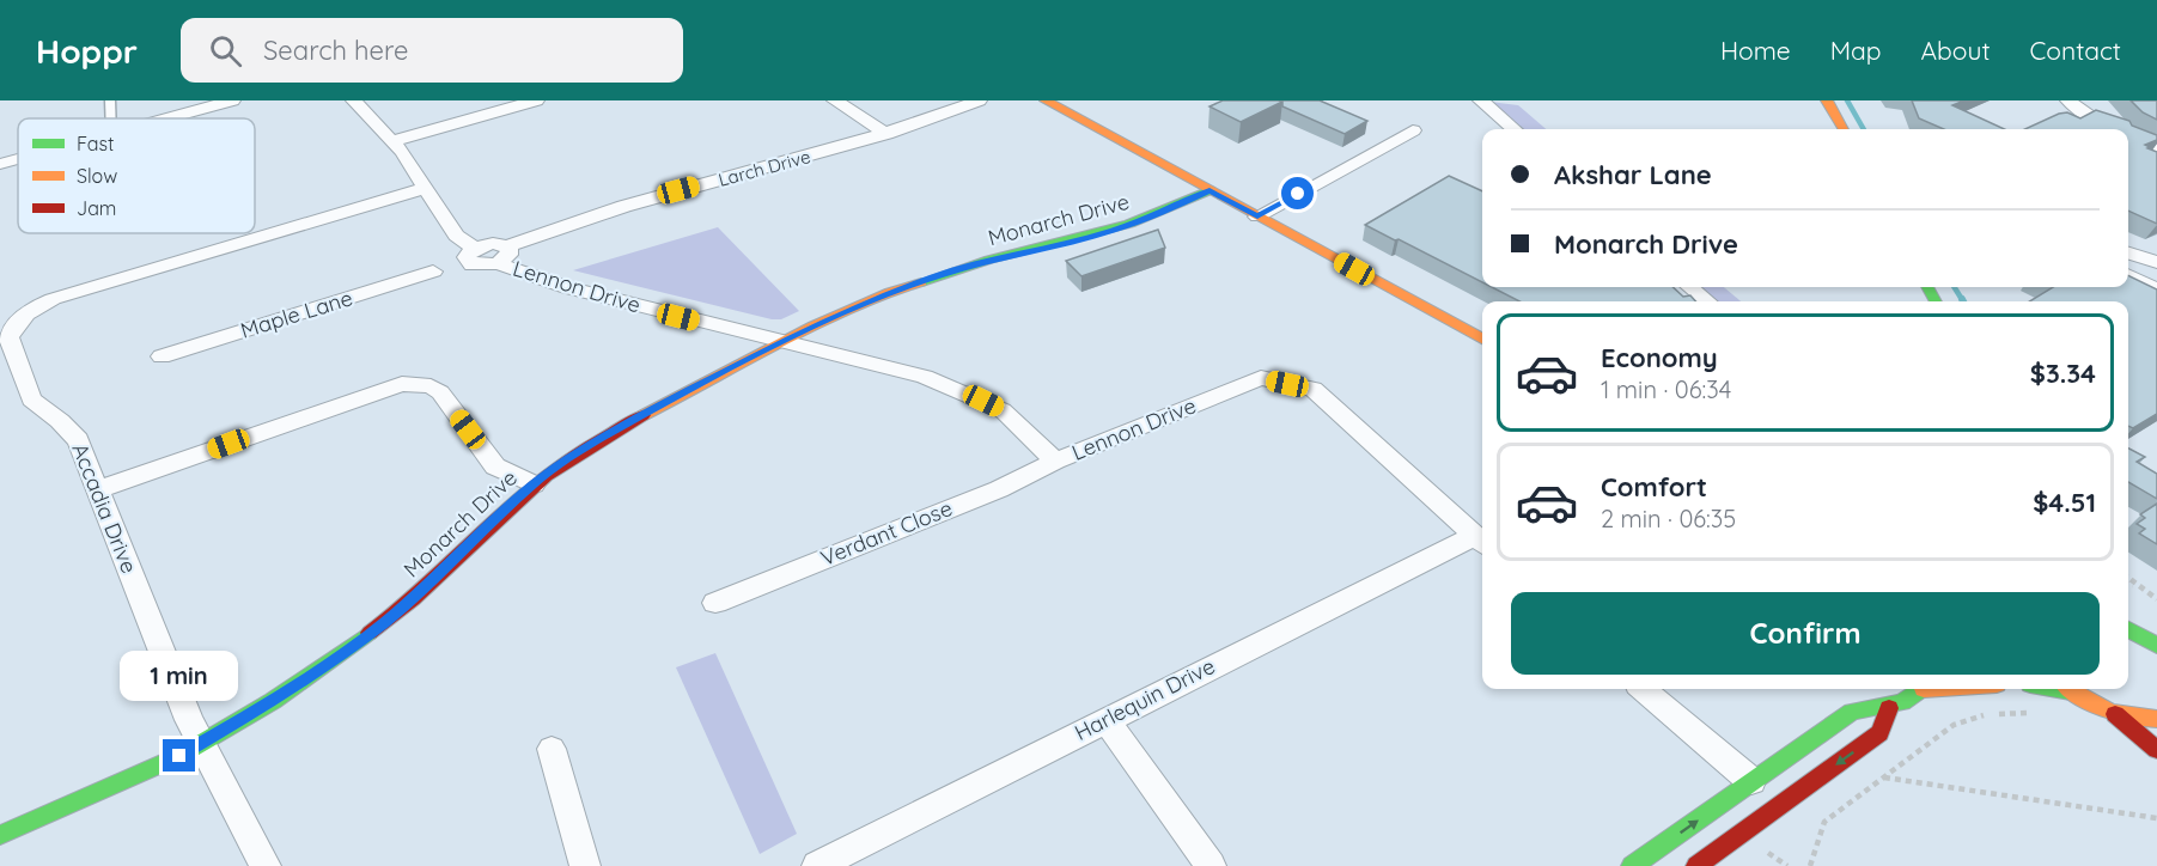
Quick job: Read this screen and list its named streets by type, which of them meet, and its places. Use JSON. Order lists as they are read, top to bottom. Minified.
{"streets":{"street":["Larch Drive","Monarch Drive","Lennon Drive","Maple Lane","Accadia Drive","Verdant Close","Harlequin Drive"]},"crossings":[["Larch Drive","Lennon Drive"],["Monarch Drive","Lennon Drive"],["Monarch Drive","Accadia Drive"],["Lennon Drive","Accadia Drive"],["Lennon Drive","Verdant Close"],["Lennon Drive","Harlequin Drive"]],"legend":["Fast","Slow","Jam"],"page":{"header":"Hoppr","search":"Search here","nav":["Home","Map","About","Contact"],"banner":["Akshar Lane","Monarch Drive"],"list":[{"name":"Economy","note":"1 min · 06:34","value":"$3.34"},{"name":"Comfort","note":"2 min · 06:35","value":"$4.51"}],"buttons":"Confirm","bubble":"1 min"}}
